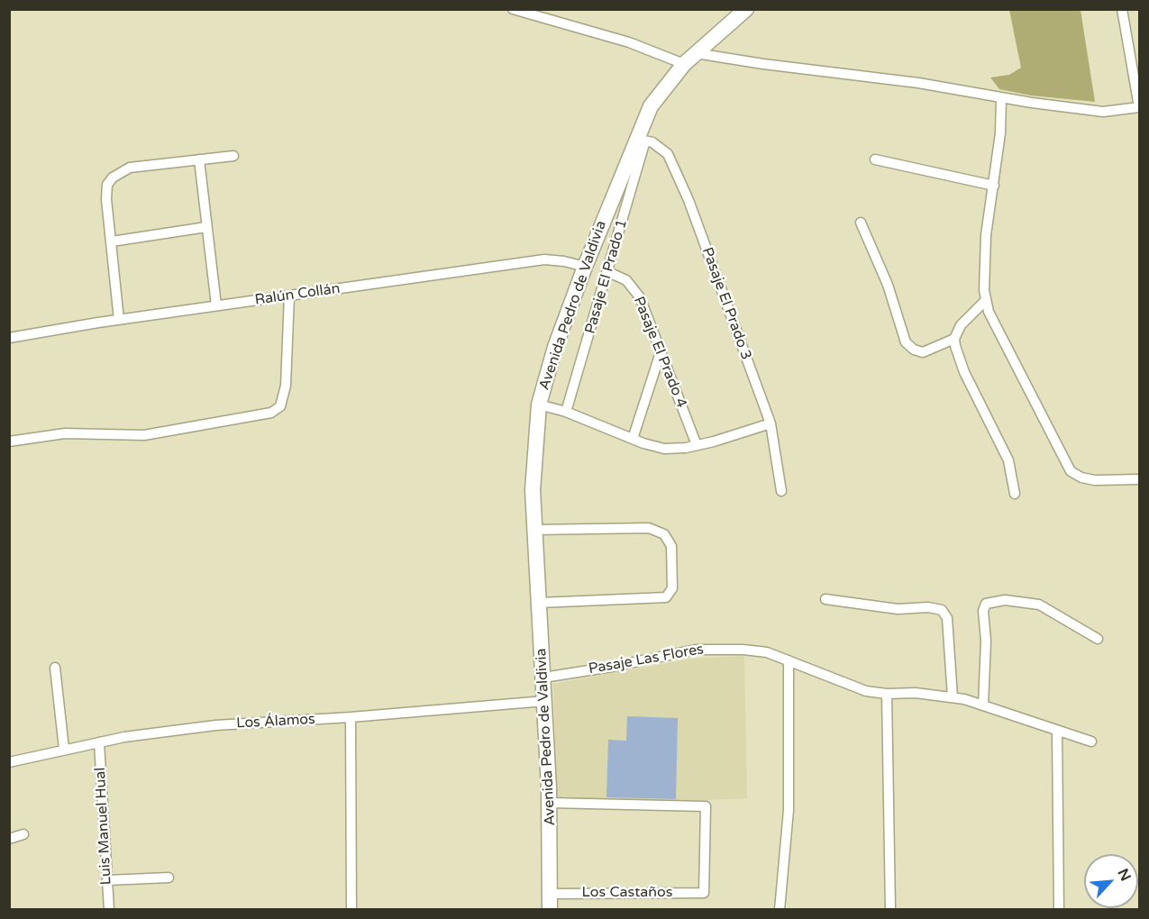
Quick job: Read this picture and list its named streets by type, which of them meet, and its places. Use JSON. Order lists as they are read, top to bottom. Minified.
{"streets":{"main road":["Avenida Pedro de Valdivia"],"street":["Pasaje El Prado 1","Ralún Collán","Pasaje El Prado 3","Pasaje El Prado 4","Pasaje Las Flores","Los Álamos","Luis Manuel Hual","Los Castaños"]},"crossings":[["Pasaje El Prado 1","Pasaje El Prado 3"],["Pasaje El Prado 1","Avenida Pedro de Valdivia"],["Pasaje El Prado 1","Pasaje El Prado 4"],["Ralún Collán","Avenida Pedro de Valdivia"],["Pasaje El Prado 3","Avenida Pedro de Valdivia"],["Avenida Pedro de Valdivia","Pasaje Las Flores"],["Avenida Pedro de Valdivia","Los Álamos"],["Avenida Pedro de Valdivia","Los Castaños"],["Los Álamos","Luis Manuel Hual"]],"north":"top right"}
